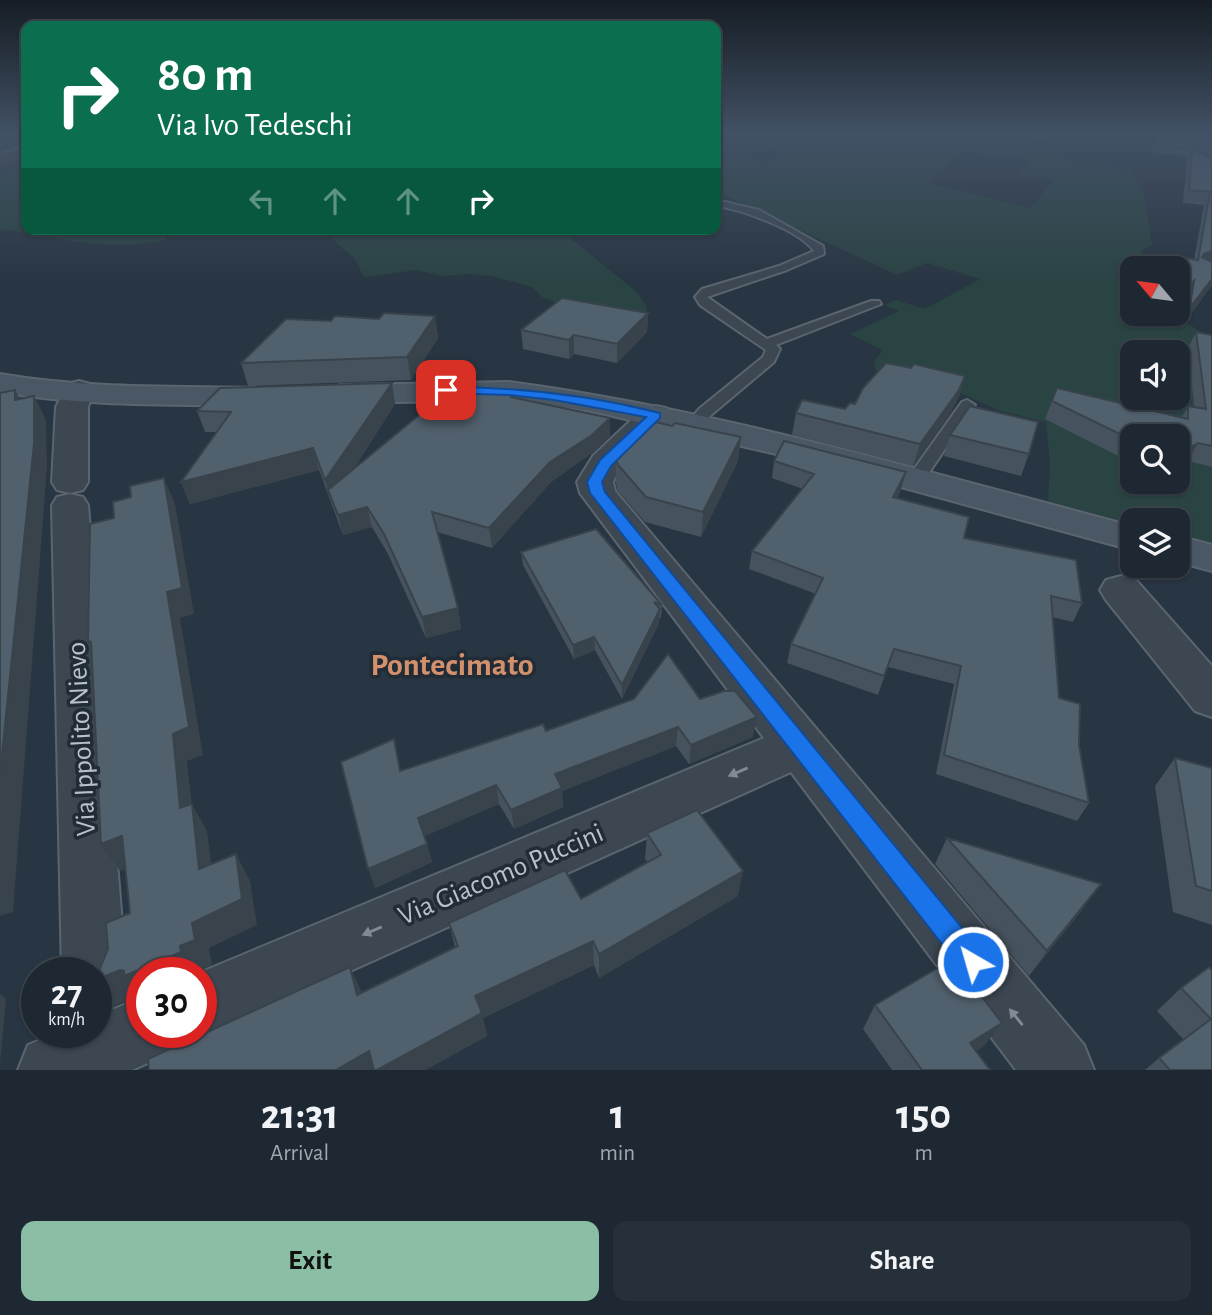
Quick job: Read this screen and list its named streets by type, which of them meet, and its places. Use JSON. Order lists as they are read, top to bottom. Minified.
{"streets":{"street":["Via Ippolito Nievo","Via Giacomo Puccini"]},"one_way":["Via Giacomo Puccini"],"districts":["Pontecimato"],"north":"top left","page":{"turn":["80 m","Via Ivo Tedeschi"],"speed":"27 km/h","limit":"30","eta":["21:31","Arrival","1","min","150","m"],"buttons":["Exit","Share"]}}
